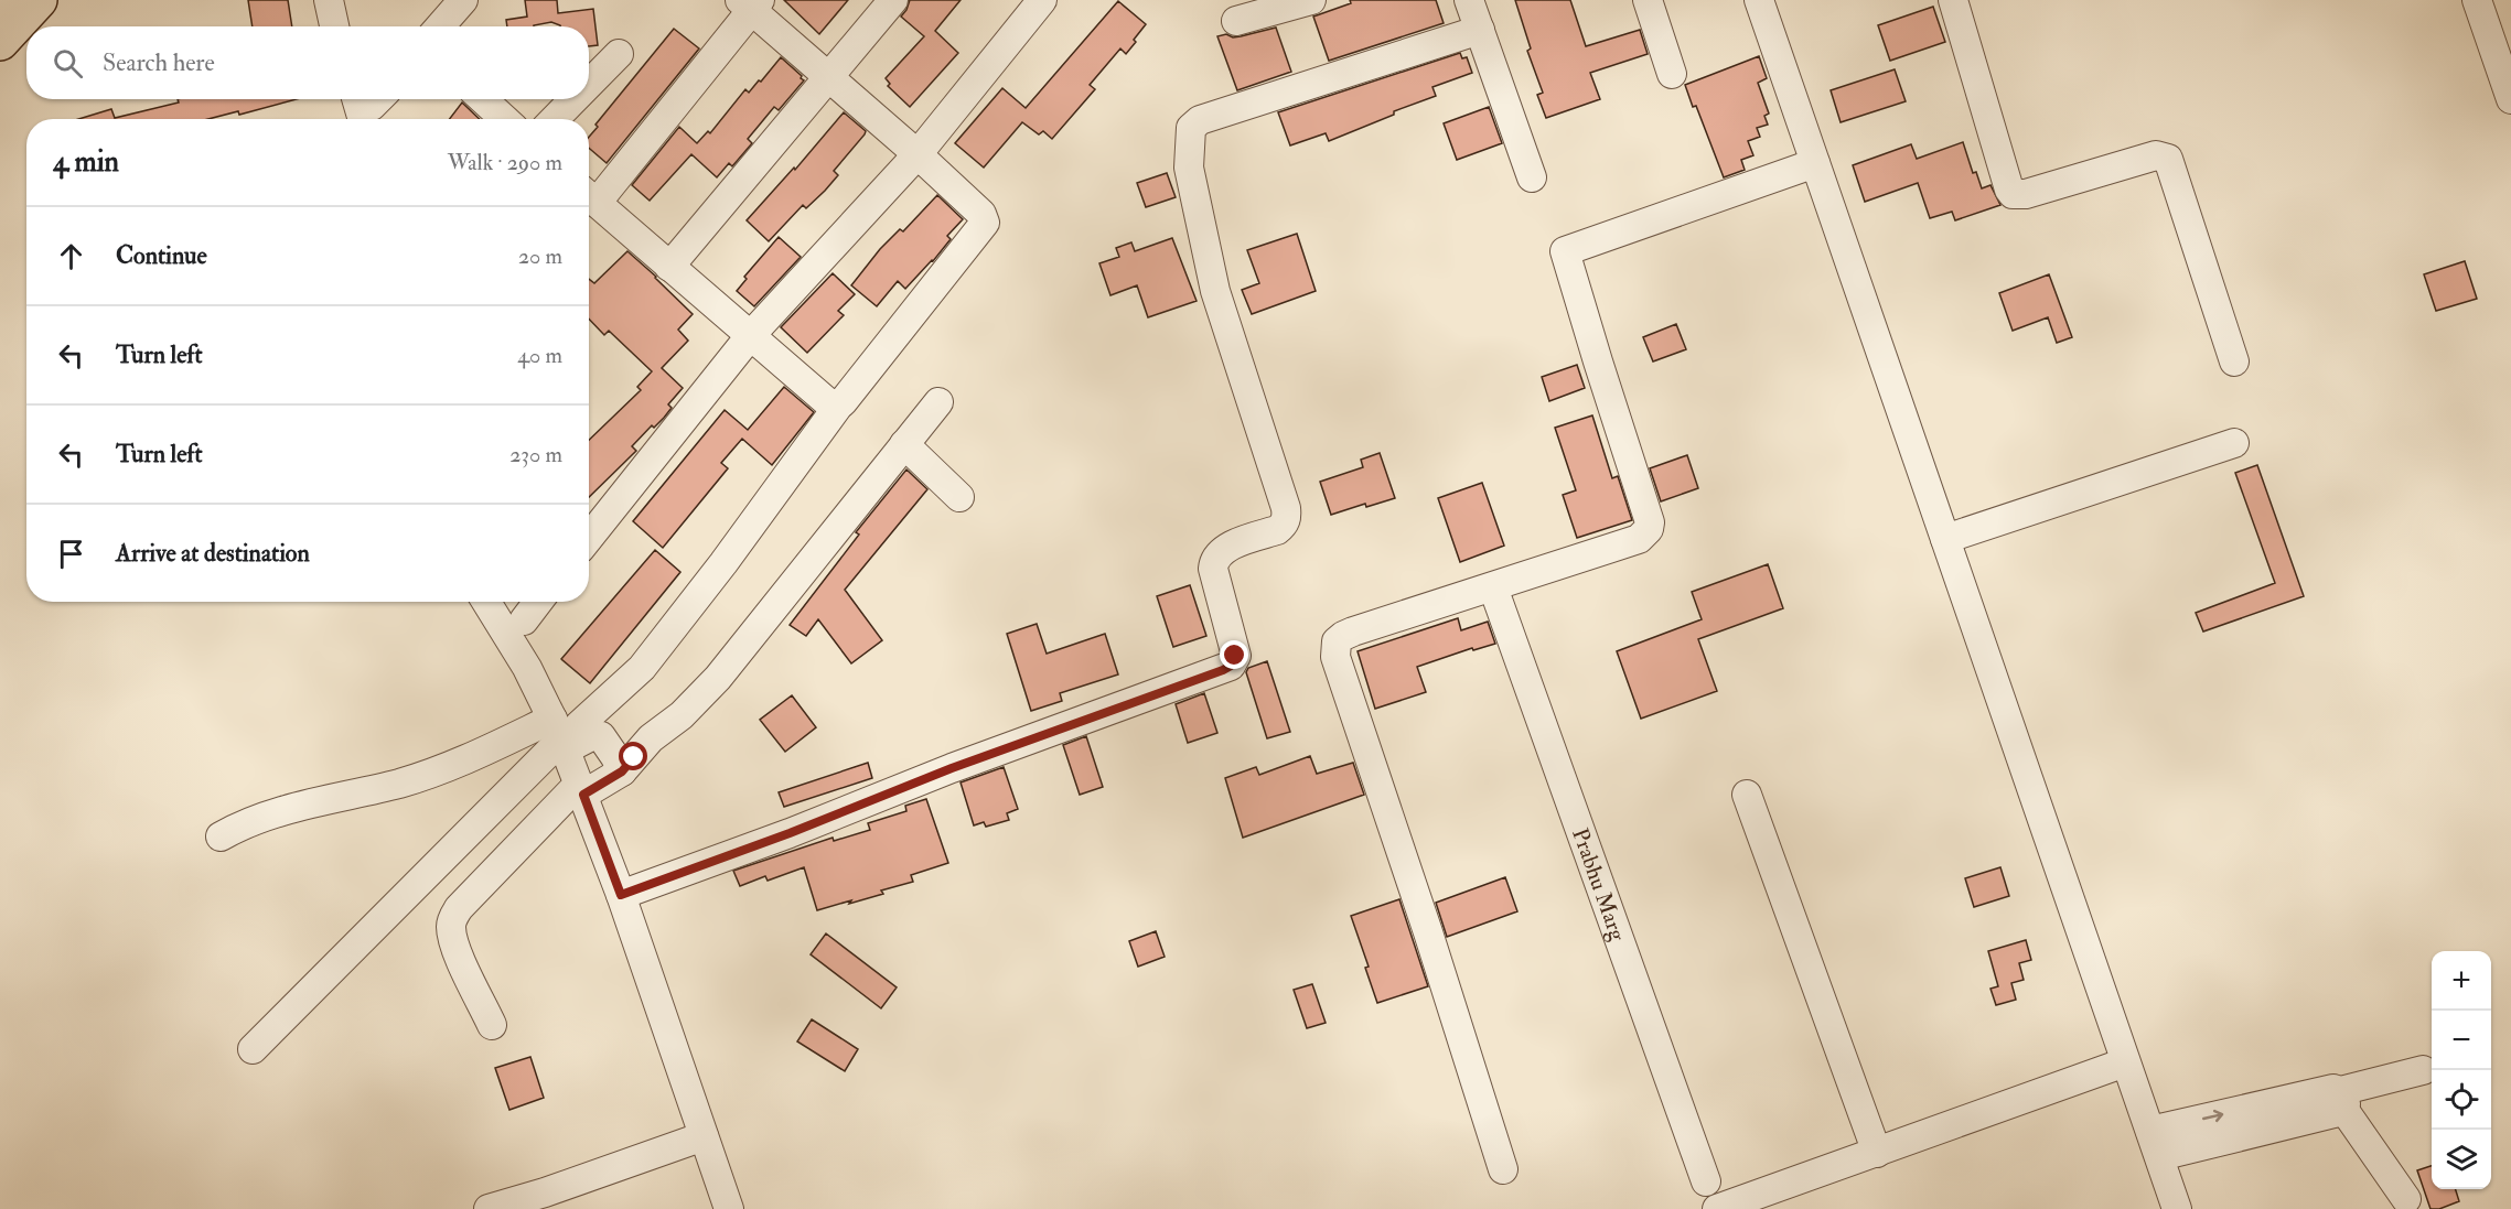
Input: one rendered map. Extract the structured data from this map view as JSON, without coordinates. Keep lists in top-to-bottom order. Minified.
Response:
{"streets":{"street":["Prabhu Marg"]},"page":{"search":"Search here","heading":["4 min","Walk · 290 m"],"list":[["Continue","20 m"],["Turn left","40 m"],["Turn left","230 m"],"Arrive at destination"],"map_buttons":["+","−"]}}
